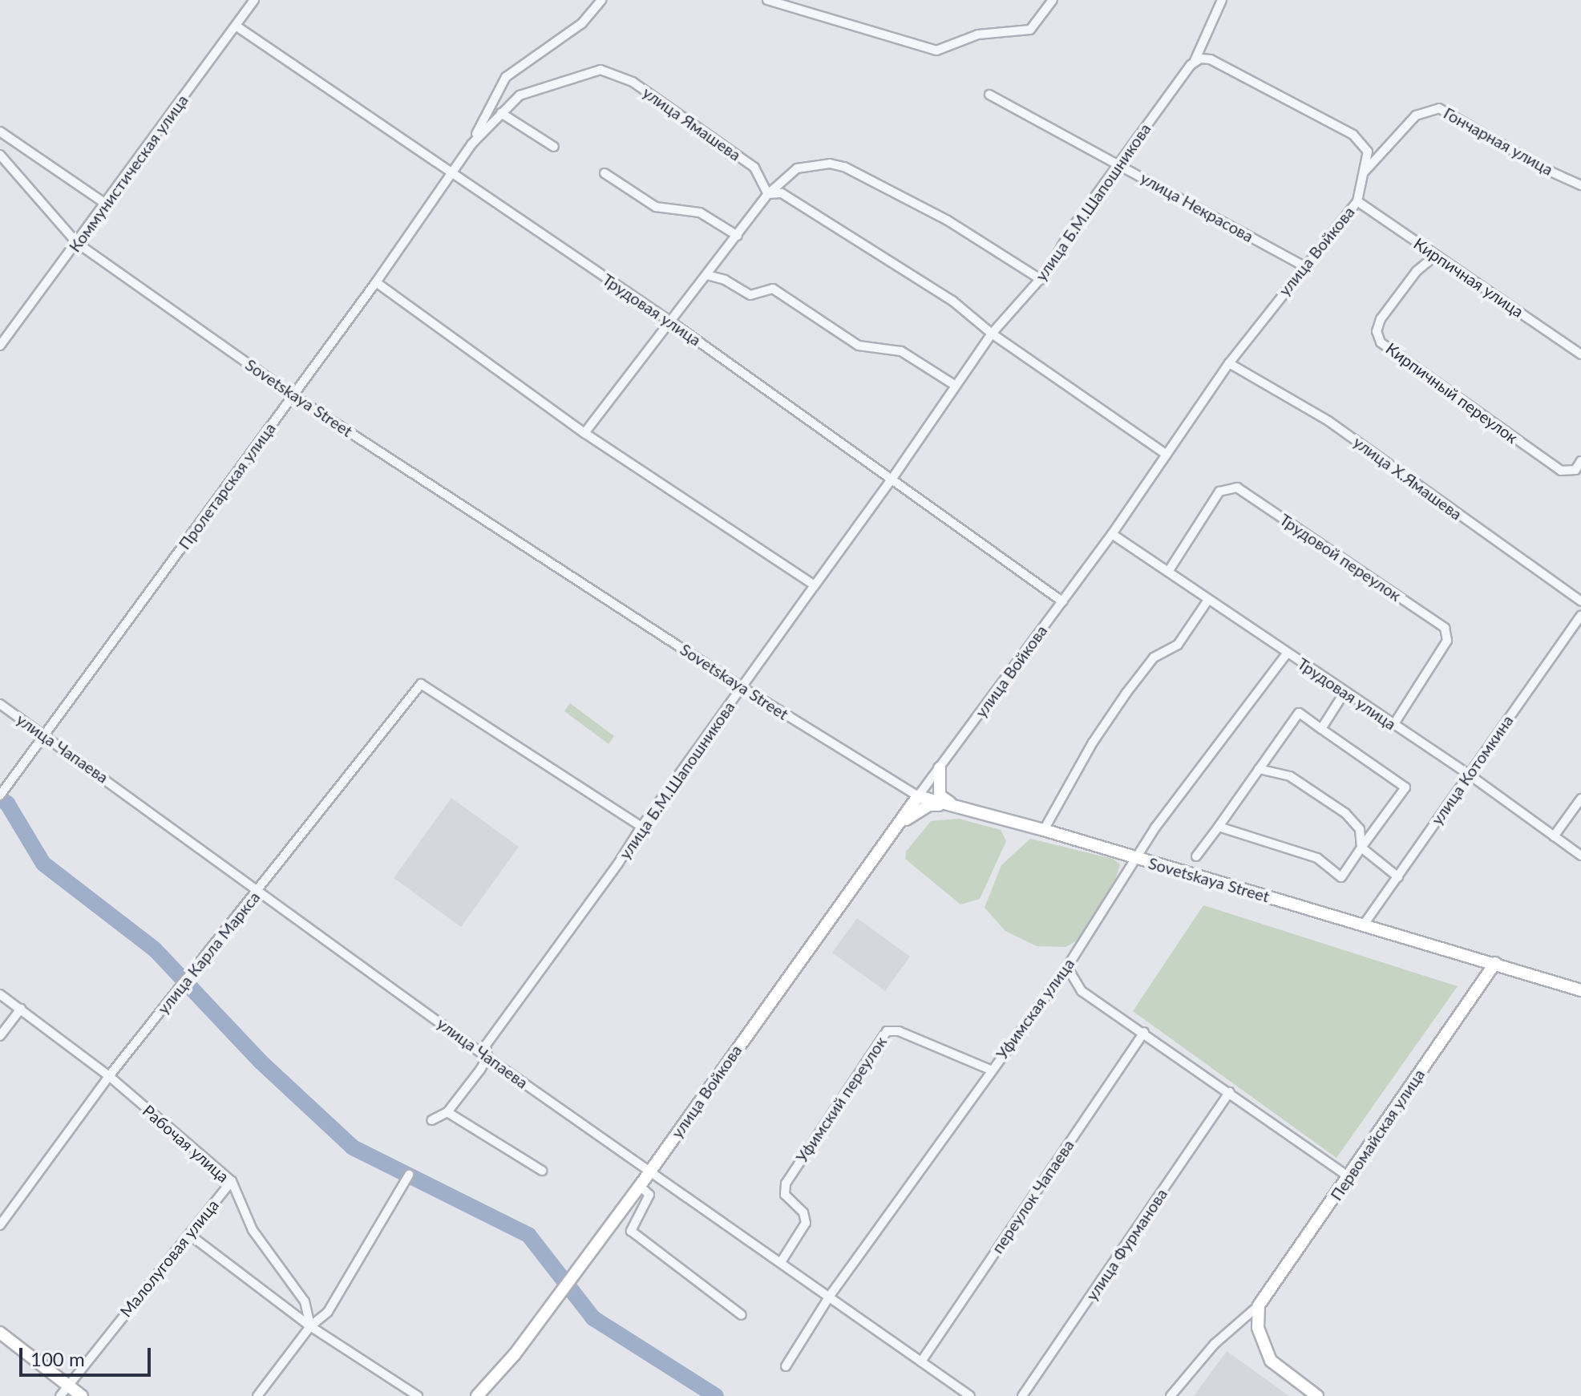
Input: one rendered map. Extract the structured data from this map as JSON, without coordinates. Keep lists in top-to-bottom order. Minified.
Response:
{"streets":{"main road":["улица Войкова","Sovetskaya Street","Первомайская улица"],"street":["улица Ямашева","Гончарная улица","Коммунистическая улица","улица Б.М.Шапошникова","улица Некрасова","Кирпичная улица","Трудовая улица","Кирпичный переулок","улица Х.Ямашева","Пролетарская улица","Трудовой переулок","улица Чапаева","улица Котомкина","улица Карла Маркса","Уфимская улица","Уфимский переулок","Рабочая улица","переулок Чапаева","улица Фурманова","Малолуговая улица"]},"crossings":[["улица Ямашева","Трудовая улица"],["улица Ямашева","Пролетарская улица"],["Гончарная улица","улица Войкова"],["Коммунистическая улица","Трудовая улица"],["Коммунистическая улица","Sovetskaya Street"],["улица Б.М.Шапошникова","улица Некрасова"],["улица Б.М.Шапошникова","улица Войкова"],["улица Б.М.Шапошникова","Трудовая улица"],["улица Б.М.Шапошникова","Sovetskaya Street"],["улица Б.М.Шапошникова","улица Чапаева"],["улица Б.М.Шапошникова","улица Карла Маркса"],["улица Некрасова","улица Войкова"],["улица Войкова","Кирпичная улица"],["улица Войкова","Трудовая улица"],["улица Войкова","Sovetskaya Street"],["улица Войкова","улица Х.Ямашева"],["улица Войкова","улица Чапаева"],["Кирпичная улица","Кирпичный переулок"],["Трудовая улица","Пролетарская улица"],["Трудовая улица","Трудовой переулок"],["Трудовая улица","улица Котомкина"],["Трудовая улица","Уфимская улица"],["Sovetskaya Street","Пролетарская улица"],["Sovetskaya Street","улица Котомкина"],["Sovetskaya Street","Уфимская улица"],["Sovetskaya Street","Первомайская улица"],["Пролетарская улица","улица Чапаева"],["улица Чапаева","улица Карла Маркса"],["улица Чапаева","Уфимская улица"],["улица Чапаева","Уфимский переулок"],["улица Чапаева","переулок Чапаева"],["улица Карла Маркса","Рабочая улица"],["Уфимская улица","Уфимский переулок"],["Рабочая улица","Малолуговая улица"]],"scale_bar":"100 m"}
